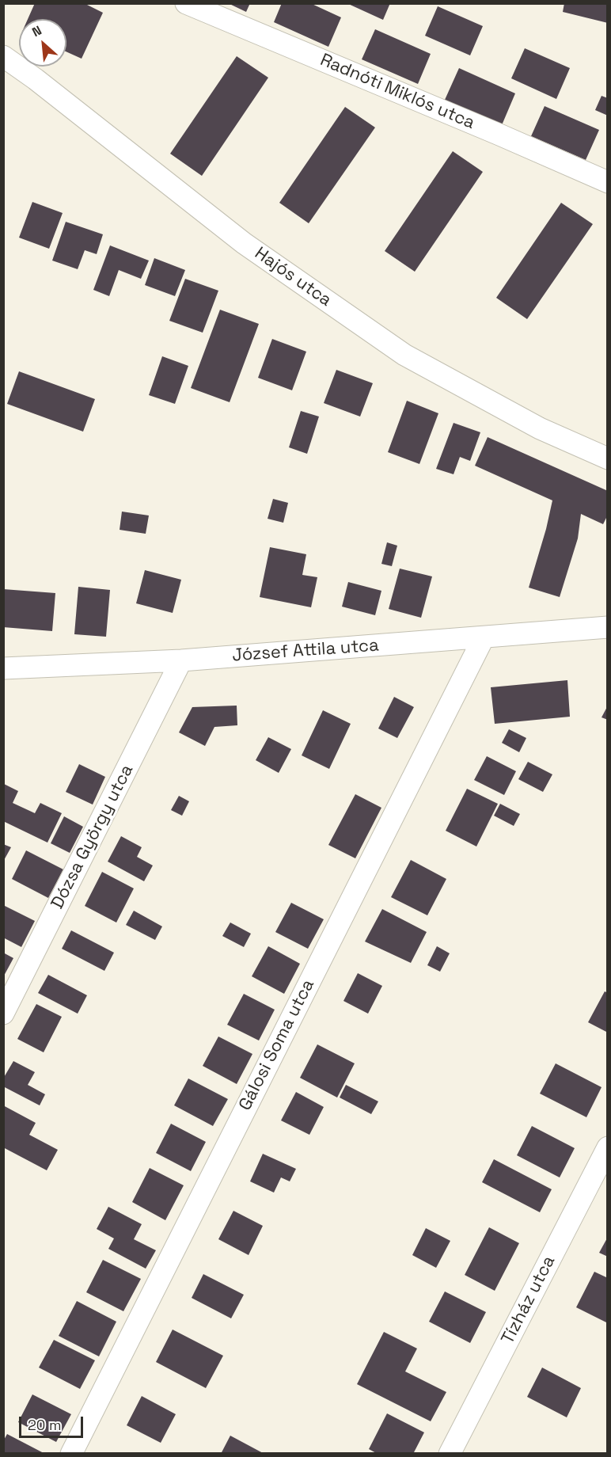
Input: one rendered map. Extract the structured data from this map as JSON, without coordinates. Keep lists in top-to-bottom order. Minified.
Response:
{"streets":{"street":["Radnóti Miklós utca","Hajós utca","József Attila utca","Dózsa György utca","Gálosi Soma utca","Tízház utca"]},"crossings":[["József Attila utca","Dózsa György utca"],["József Attila utca","Gálosi Soma utca"]],"scale_bar":"20 m","north":"top left"}
